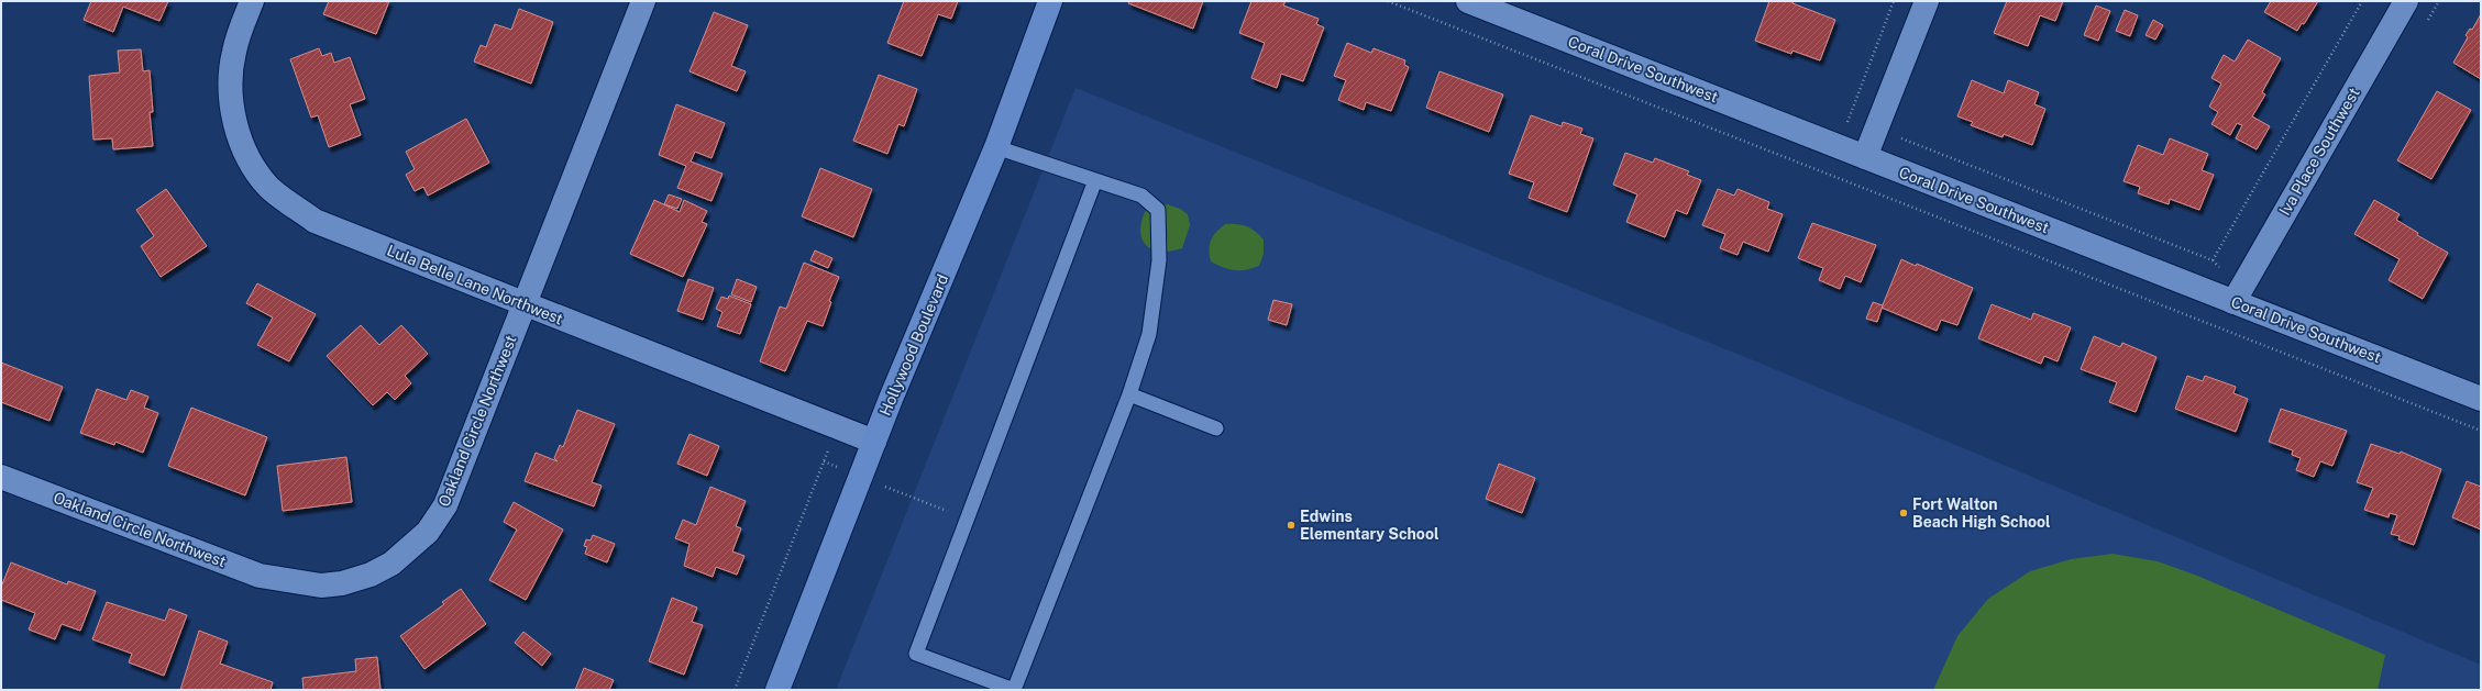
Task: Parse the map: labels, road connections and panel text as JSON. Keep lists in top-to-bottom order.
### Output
{
  "streets": {
    "street": [
      "Coral Drive Southwest",
      "Iva Place Southwest",
      "Lula Belle Lane Northwest",
      "Hollywood Boulevard",
      "Oakland Circle Northwest"
    ]
  },
  "crossings": [
    ["Coral Drive Southwest", "Iva Place Southwest"],
    ["Lula Belle Lane Northwest", "Hollywood Boulevard"],
    ["Lula Belle Lane Northwest", "Oakland Circle Northwest"]
  ],
  "places": ["Fort Walton Beach High School", "Edwins Elementary School"]
}
